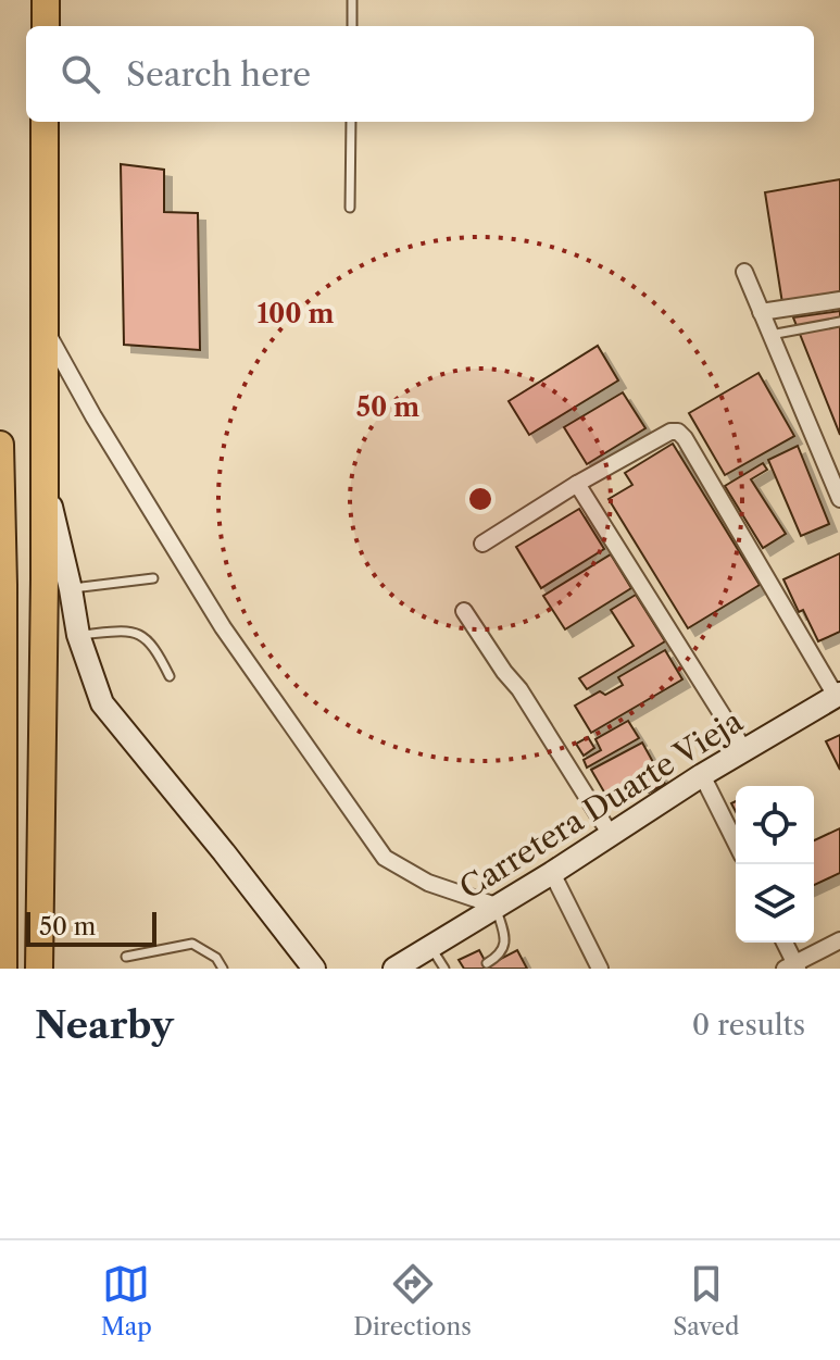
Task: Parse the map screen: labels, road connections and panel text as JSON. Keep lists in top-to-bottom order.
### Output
{
  "streets": {
    "main road": ["Carretera Duarte Vieja"]
  },
  "scale_bar": "50 m",
  "page": {
    "search": "Search here",
    "scale": "50 m",
    "heading": ["Nearby", "0 results"],
    "nav": ["Map", "Directions", "Saved"]
  },
  "rings": ["100 m", "50 m"]
}
